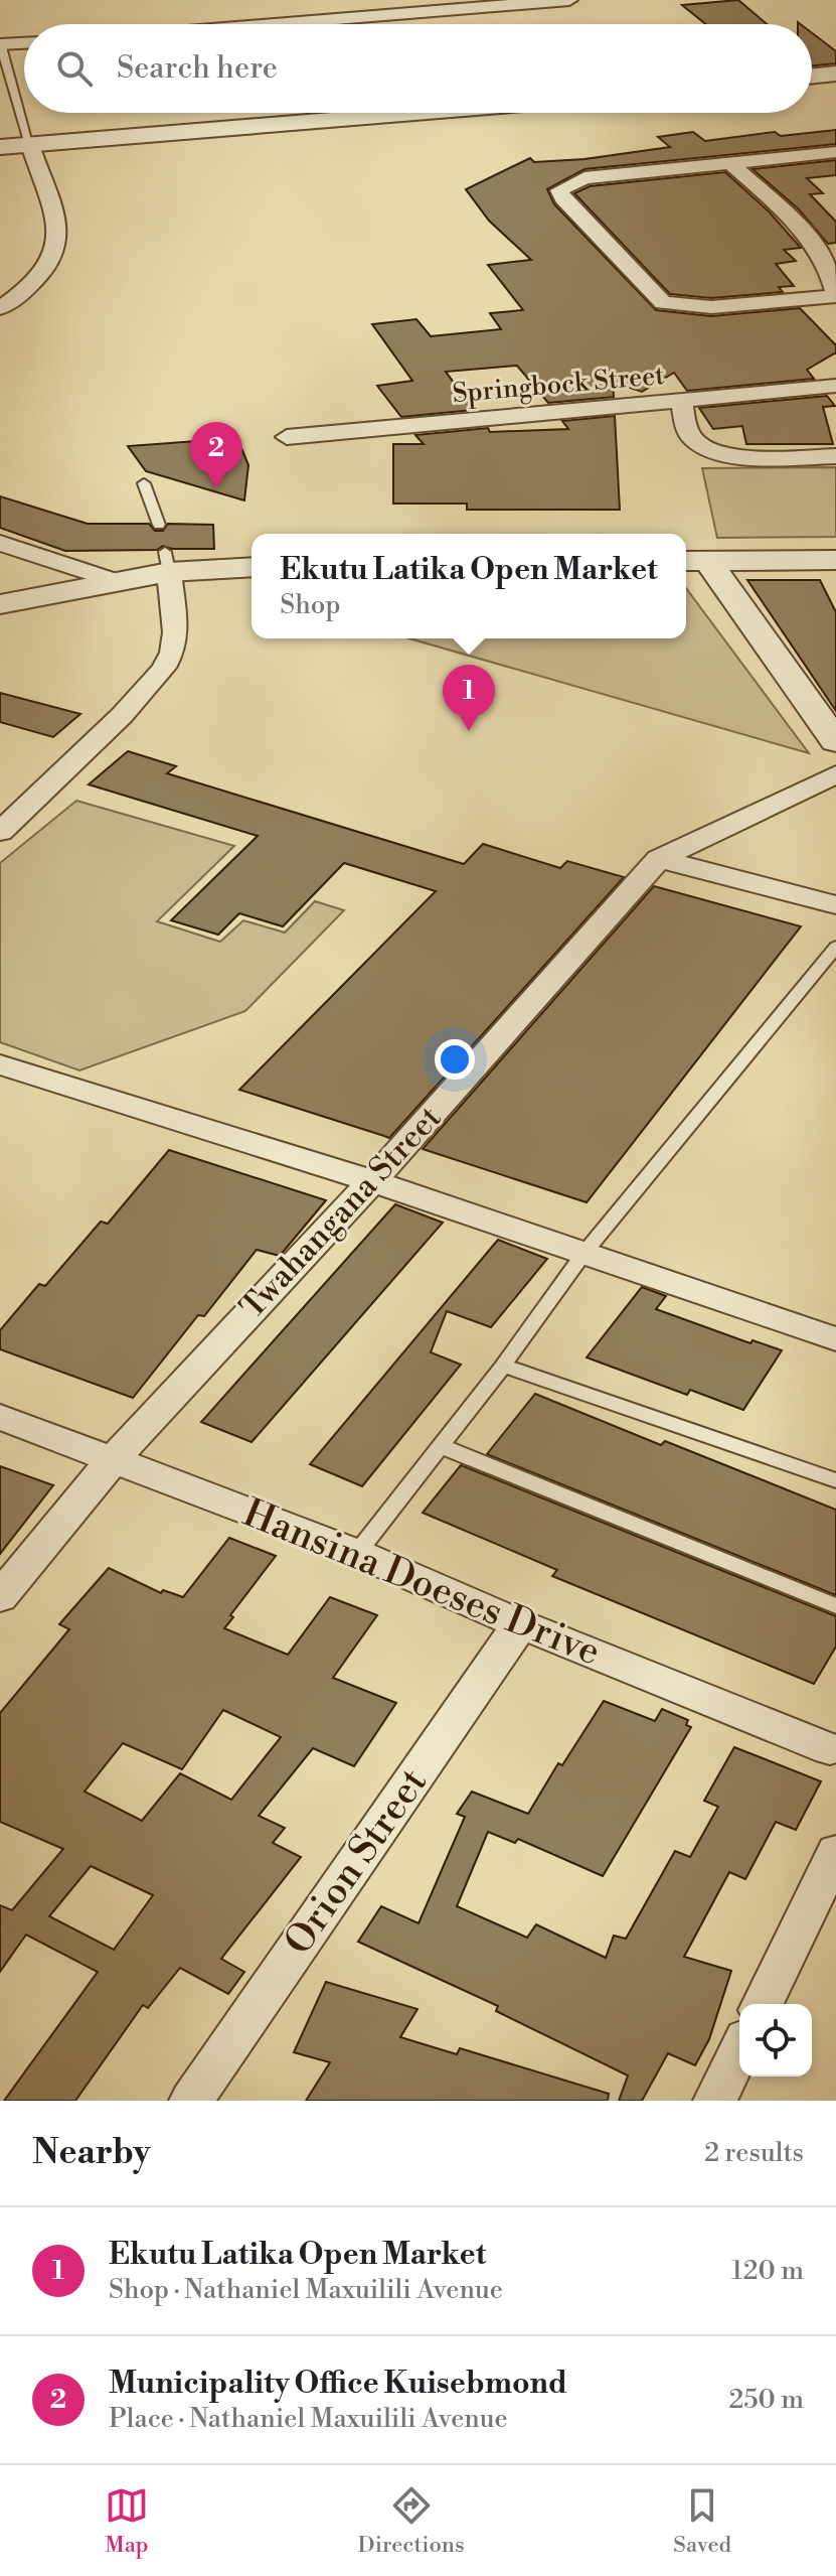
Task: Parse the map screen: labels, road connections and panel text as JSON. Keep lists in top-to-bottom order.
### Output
{
  "streets": {
    "street": [
      "Springbock Street",
      "Twahangana Street",
      "Hansina Doeses Drive",
      "Orion Street"
    ]
  },
  "crossings": [
    ["Twahangana Street", "Hansina Doeses Drive"],
    ["Hansina Doeses Drive", "Orion Street"]
  ],
  "page": {
    "search": "Search here",
    "pins": ["2", "1"],
    "popup": ["Ekutu Latika Open Market", "Shop"],
    "heading": ["Nearby", "2 results"],
    "list": [
      {
        "mark": "1",
        "name": "Ekutu Latika Open Market",
        "note": "Shop · Nathaniel Maxuilili Avenue",
        "value": "120 m"
      },
      {
        "mark": "2",
        "name": "Municipality Office Kuisebmond",
        "note": "Place · Nathaniel Maxuilili Avenue",
        "value": "250 m"
      }
    ],
    "nav": ["Map", "Directions", "Saved"]
  }
}
